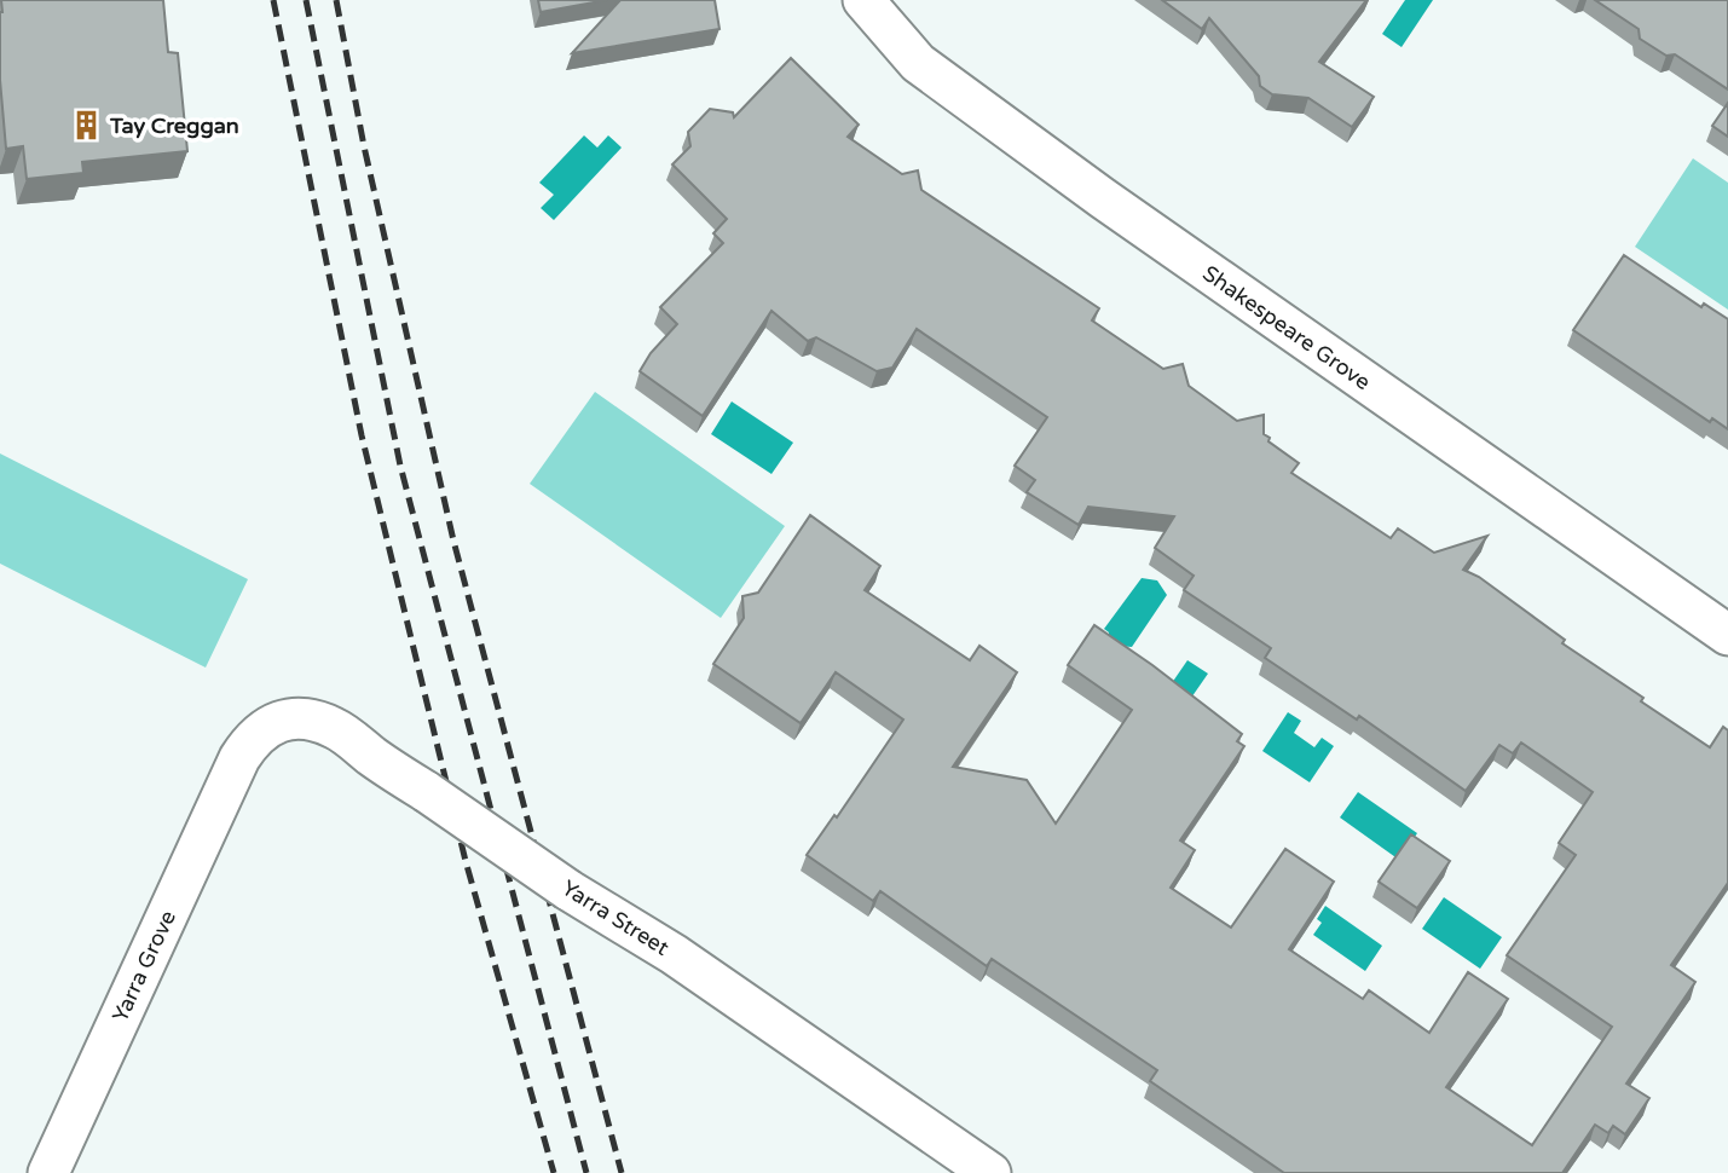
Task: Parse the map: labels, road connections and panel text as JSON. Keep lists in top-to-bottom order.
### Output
{
  "streets": {
    "street": ["Shakespeare Grove", "Yarra Street", "Yarra Grove"]
  },
  "crossings": [
    ["Yarra Street", "Yarra Grove"]
  ],
  "places": {
    "building": ["Tay Creggan"]
  }
}
